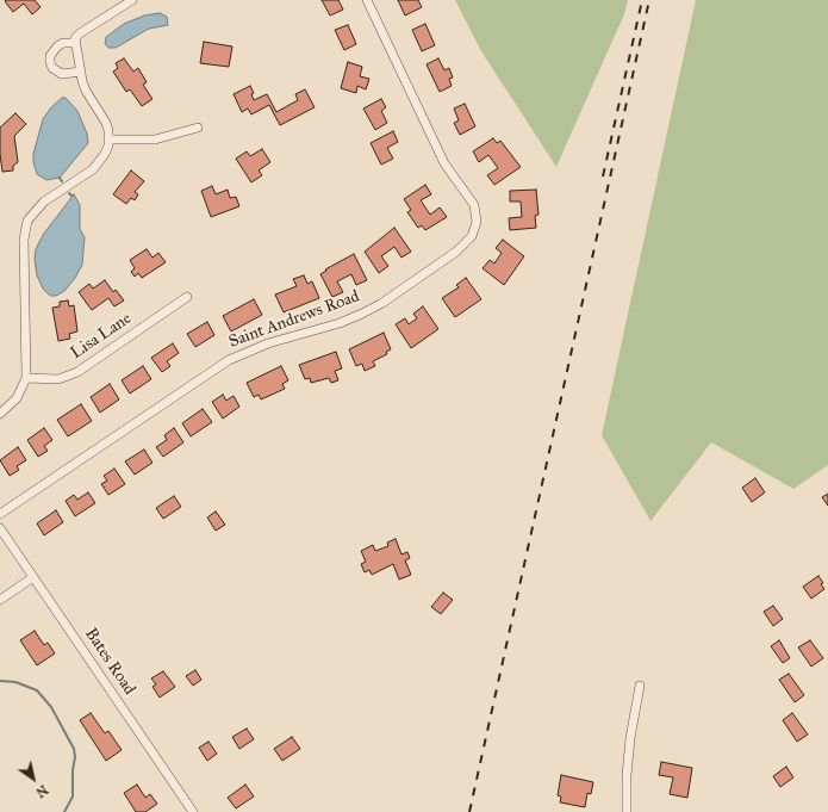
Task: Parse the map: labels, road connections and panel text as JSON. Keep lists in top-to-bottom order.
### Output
{
  "streets": {
    "street": ["Saint Andrews Road", "Lisa Lane", "Bates Road"]
  },
  "north": "bottom right"
}
